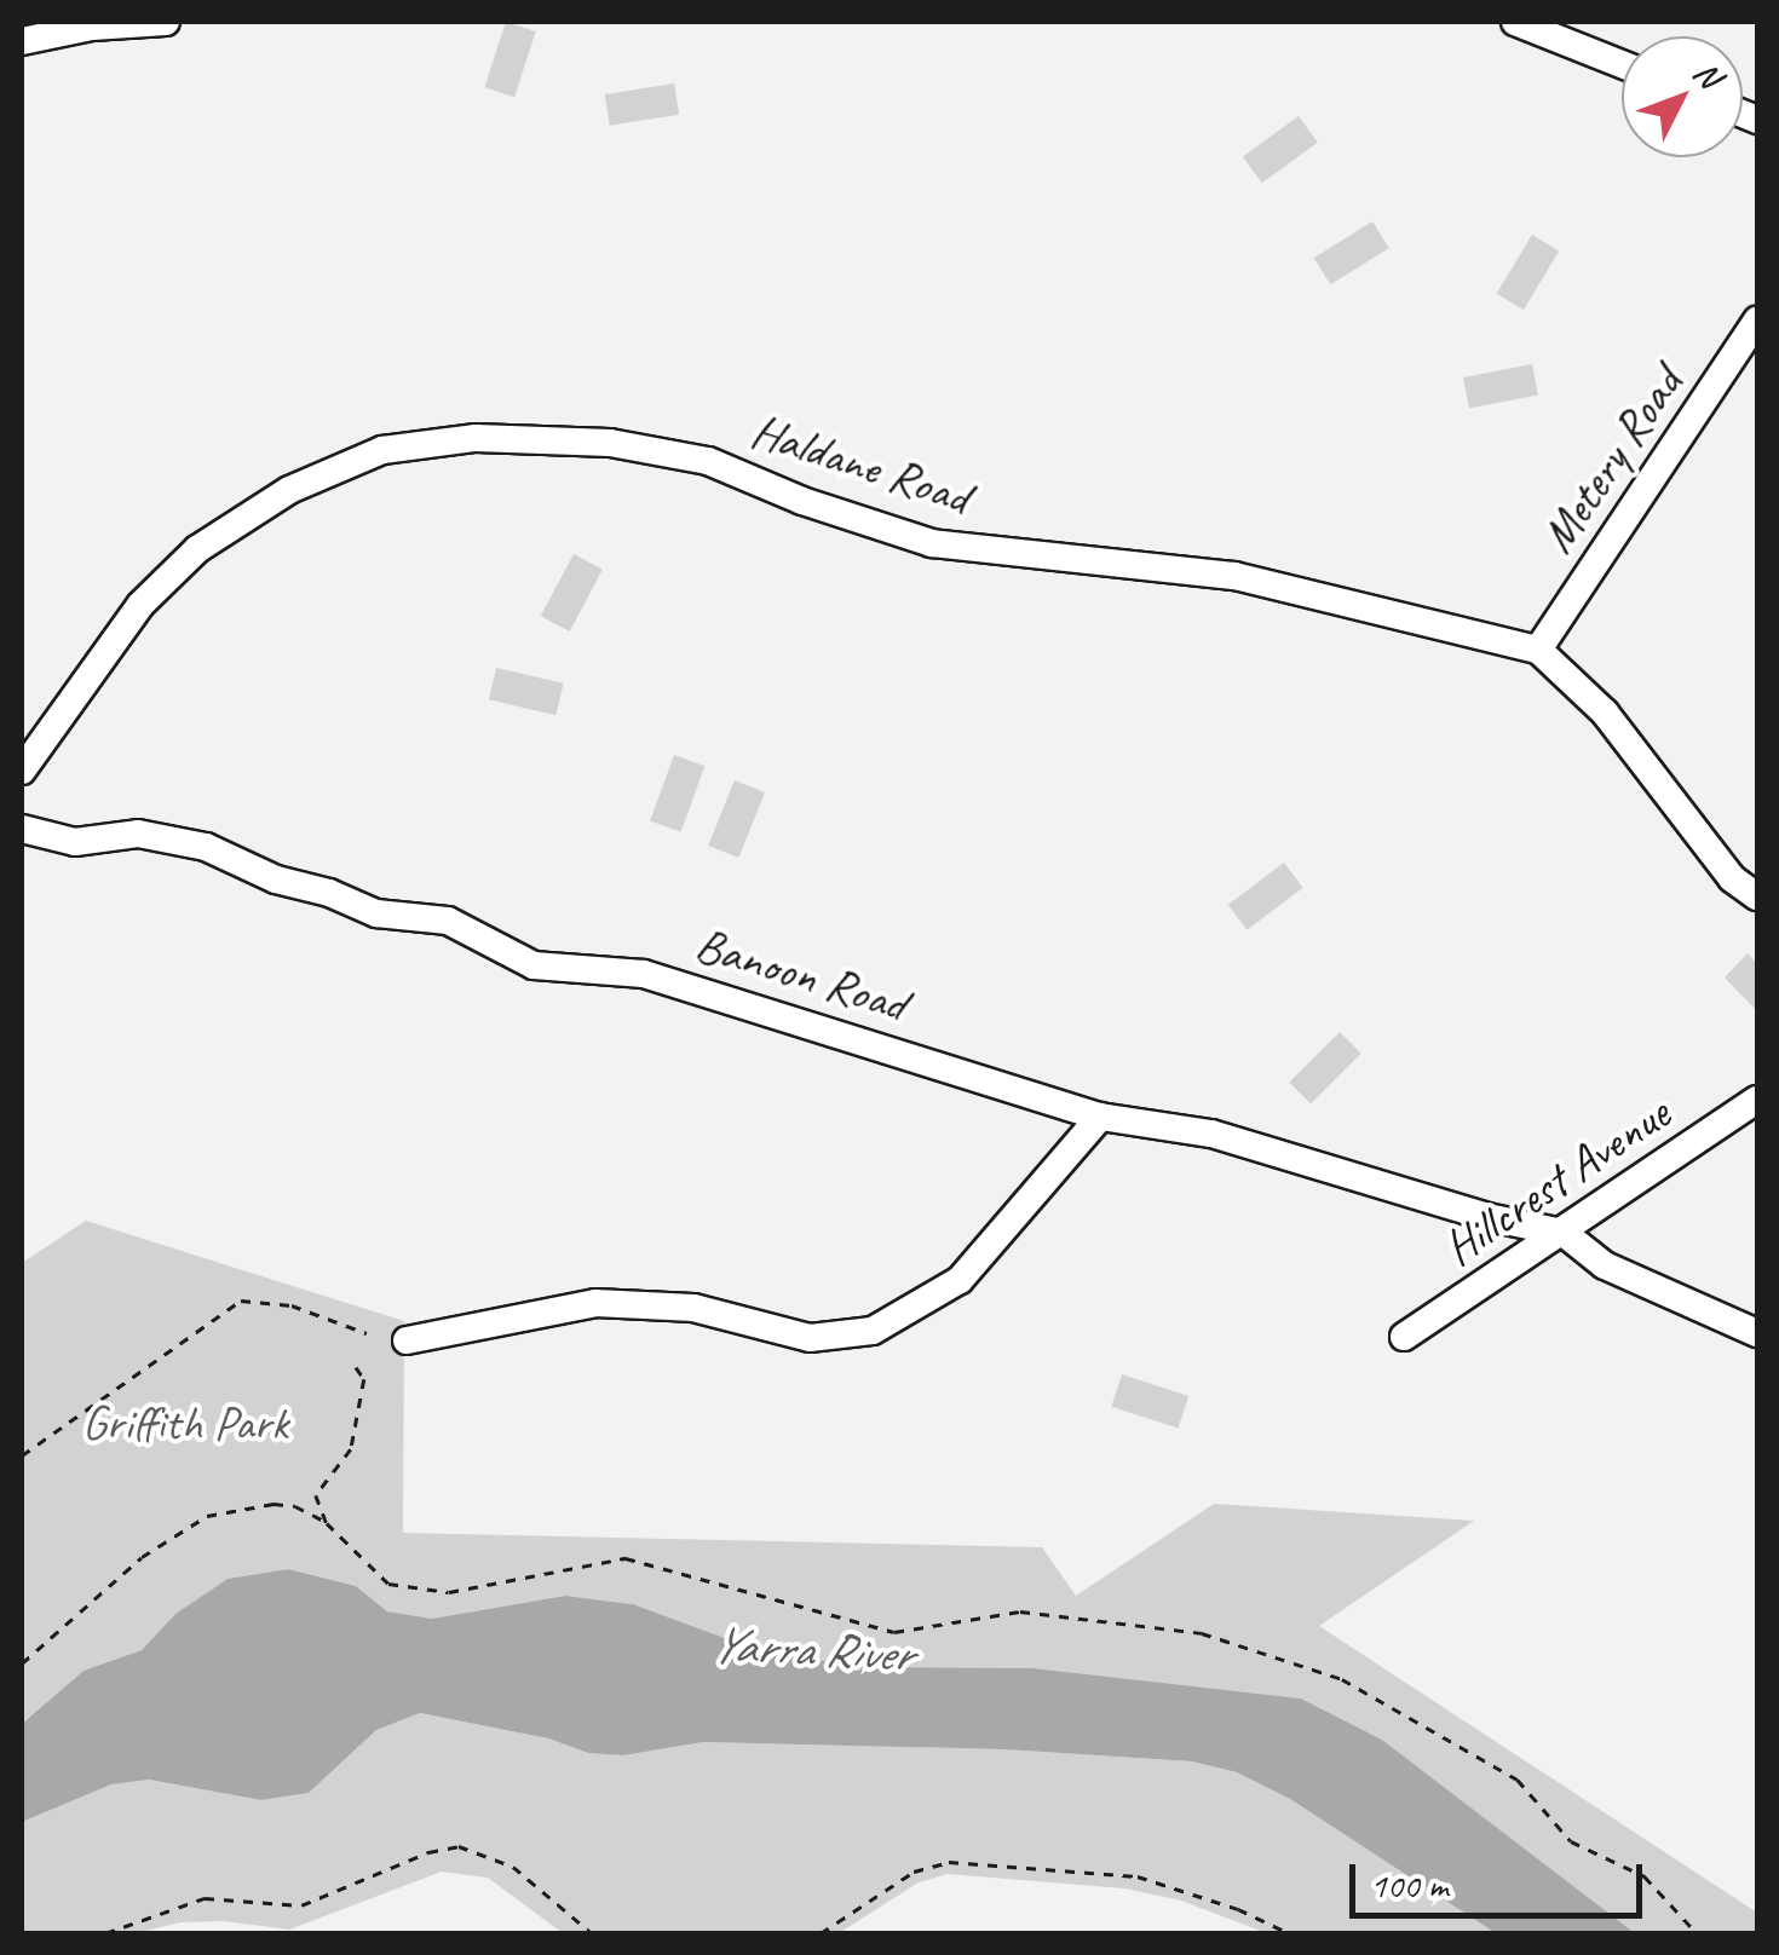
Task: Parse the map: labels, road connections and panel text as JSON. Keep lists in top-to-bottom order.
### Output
{
  "streets": {
    "street": [
      "Metery Road",
      "Haldane Road",
      "Banoon Road",
      "Hillcrest Avenue"
    ]
  },
  "crossings": [
    ["Metery Road", "Haldane Road"],
    ["Banoon Road", "Hillcrest Avenue"]
  ],
  "water": ["Yarra River"],
  "parks": ["Griffith Park"],
  "scale_bar": "100 m",
  "north": "top right"
}
